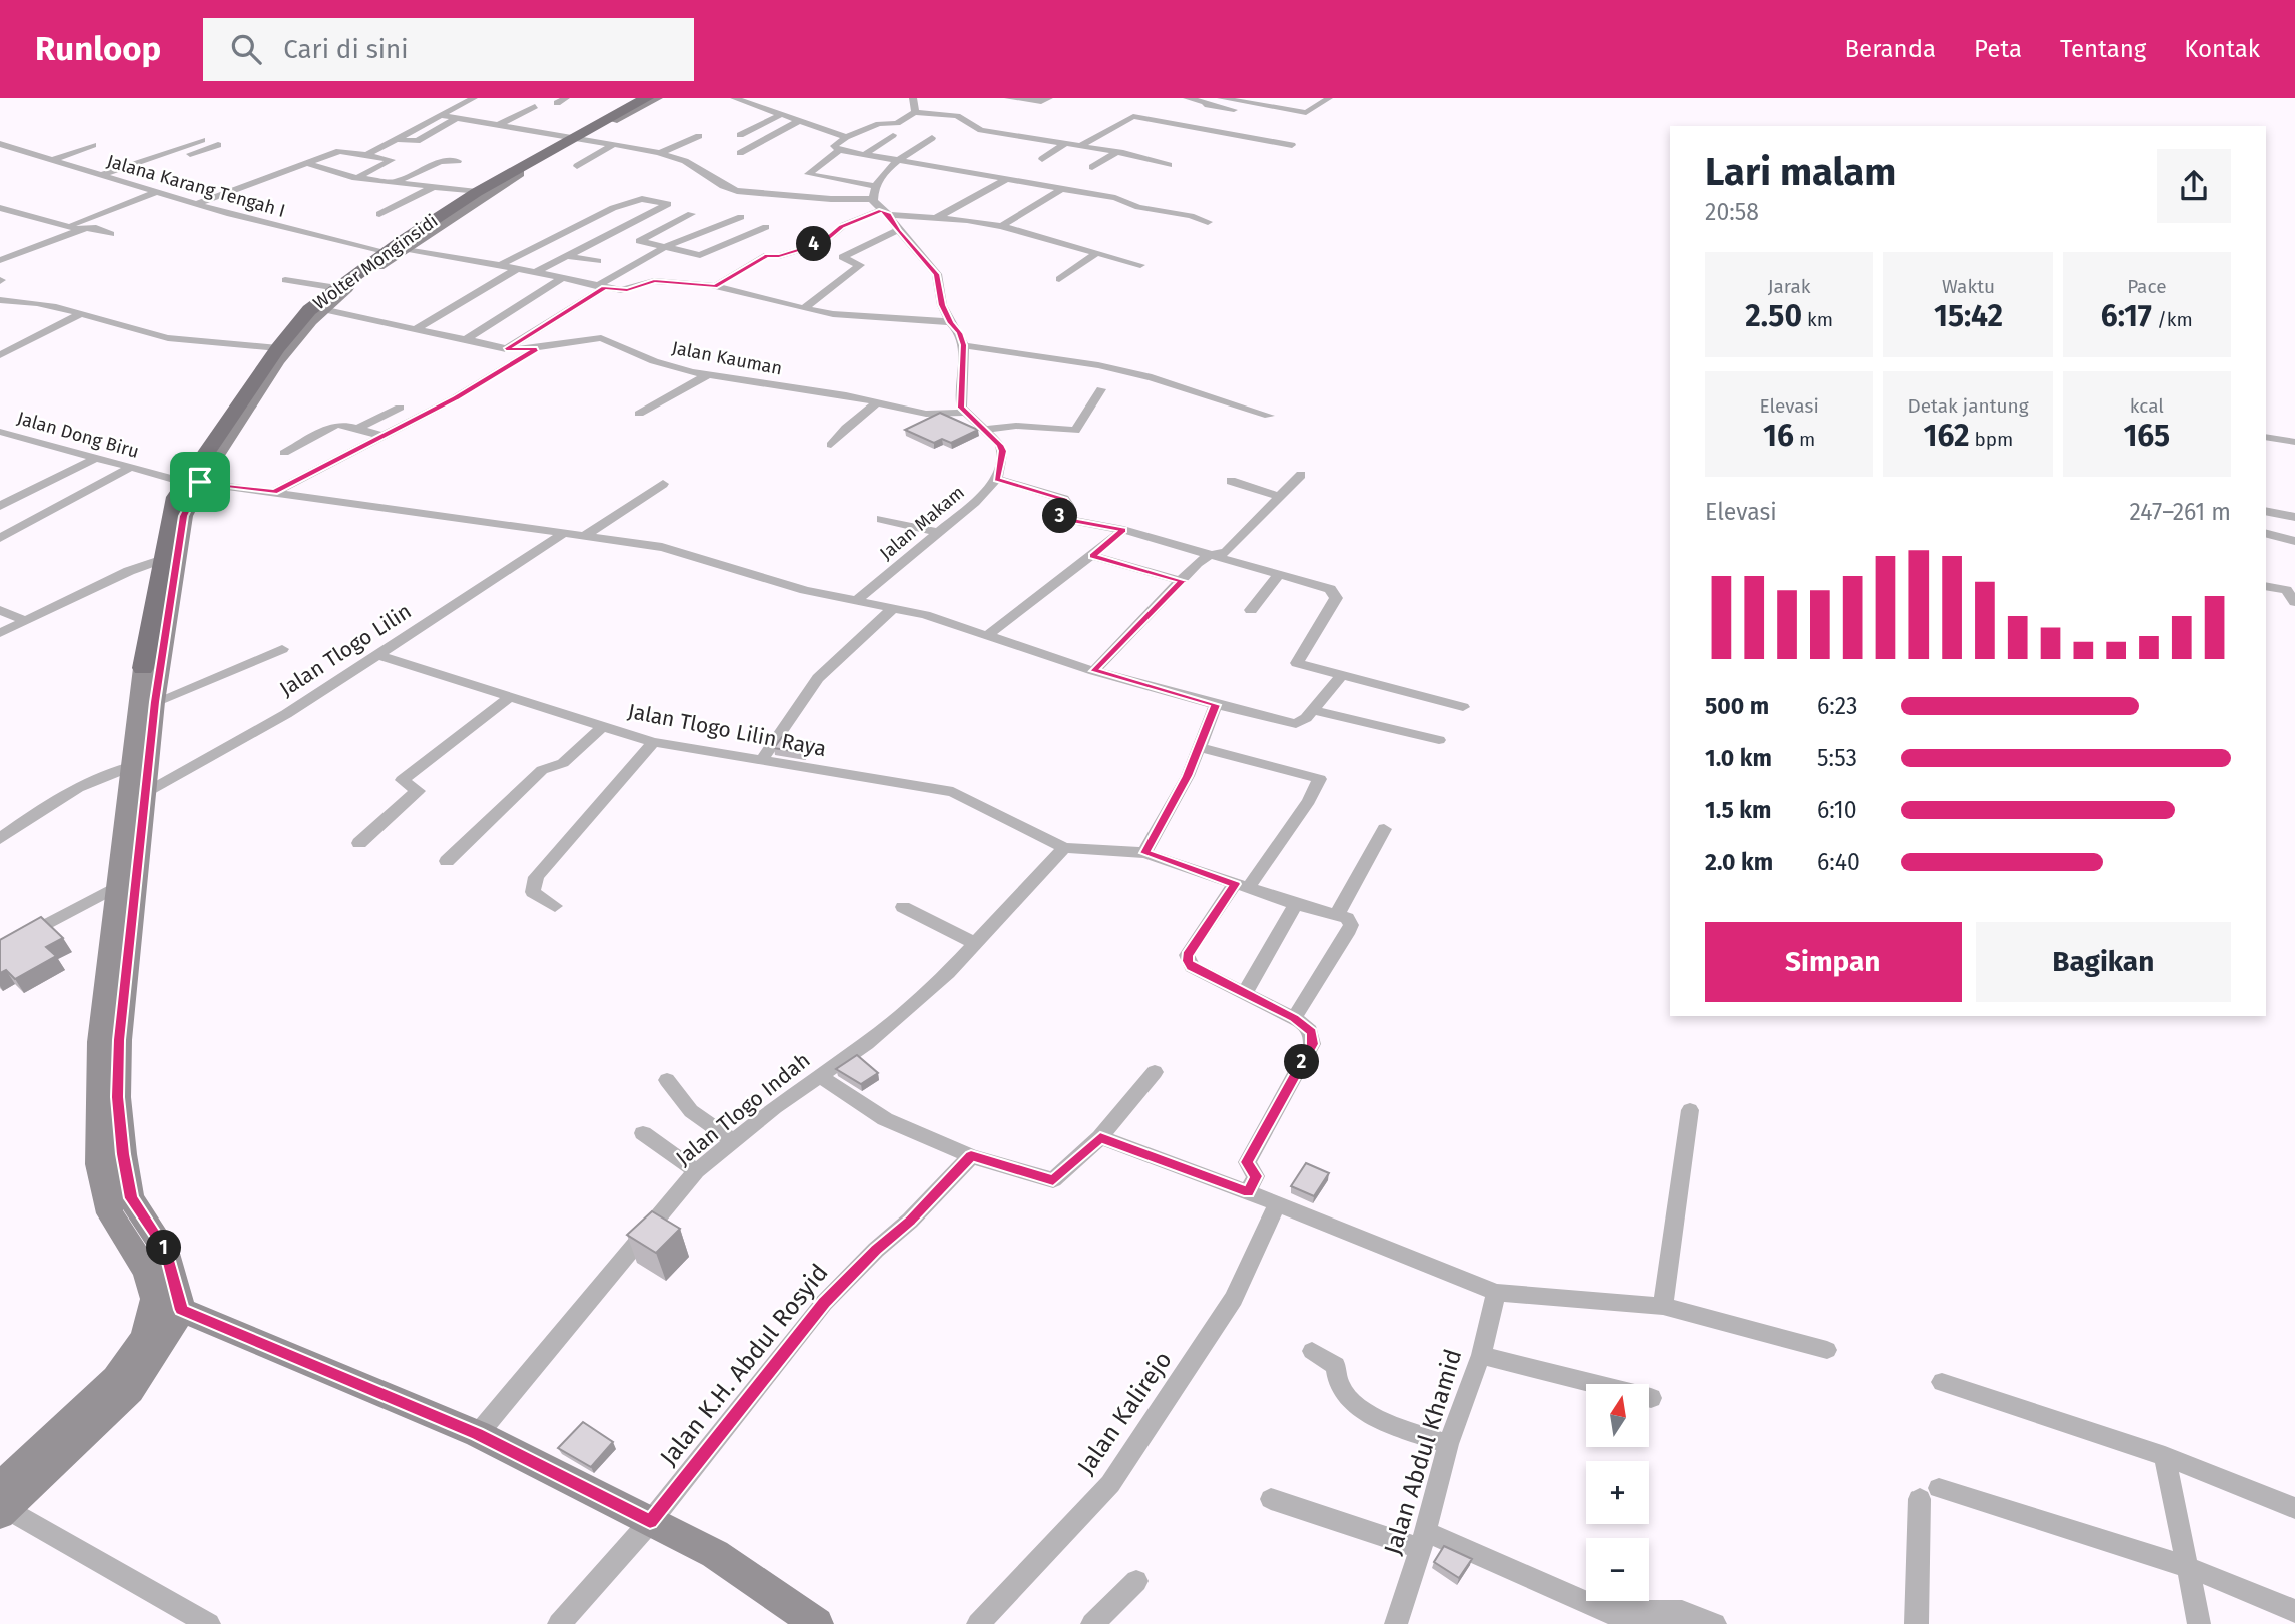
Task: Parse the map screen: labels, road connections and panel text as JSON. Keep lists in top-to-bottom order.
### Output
{
  "streets": {
    "main road": ["Wolter Monginsidi"],
    "street": [
      "Jalana Karang Tengah I",
      "Jalan Kauman",
      "Jalan Dong Biru",
      "Jalan Makam",
      "Jalan Tlogo Lilin",
      "Jalan Tlogo Lilin Raya",
      "Jalan Tlogo Indah",
      "Jalan K.H. Abdul Rosyid",
      "Jalan Kalirejo",
      "Jalan Abdul Khamid"
    ]
  },
  "crossings": [
    ["Jalana Karang Tengah I", "Wolter Monginsidi"],
    ["Wolter Monginsidi", "Jalan Kauman"],
    ["Wolter Monginsidi", "Jalan Dong Biru"],
    ["Jalan Dong Biru", "Jalan Makam"],
    ["Jalan Dong Biru", "Jalan Tlogo Lilin"],
    ["Jalan Tlogo Lilin", "Jalan Tlogo Lilin Raya"],
    ["Jalan Tlogo Lilin Raya", "Jalan Tlogo Indah"]
  ],
  "north": "top",
  "page": {
    "header": "Runloop",
    "search": "Cari di sini",
    "nav": [
      "Beranda",
      "Peta",
      "Tentang",
      "Kontak"
    ],
    "heading": ["Lari malam", "20:58"],
    "pins": [
      "4",
      "3",
      "2",
      "1"
    ],
    "stats": [
      ["Jarak", "2.50 km"],
      ["Waktu", "15:42"],
      ["Pace", "6:17 /km"],
      ["Elevasi", "16 m"],
      ["Detak jantung", "162 bpm"],
      ["kcal", "165"]
    ],
    "chart": ["Elevasi", "247–261 m"],
    "list": [
      {
        "name": "500 m",
        "note": "6:23"
      },
      {
        "name": "1.0 km",
        "note": "5:53"
      },
      {
        "name": "1.5 km",
        "note": "6:10"
      },
      {
        "name": "2.0 km",
        "note": "6:40"
      }
    ],
    "buttons": ["Simpan", "Bagikan"],
    "map_buttons": ["+", "−"]
  }
}
